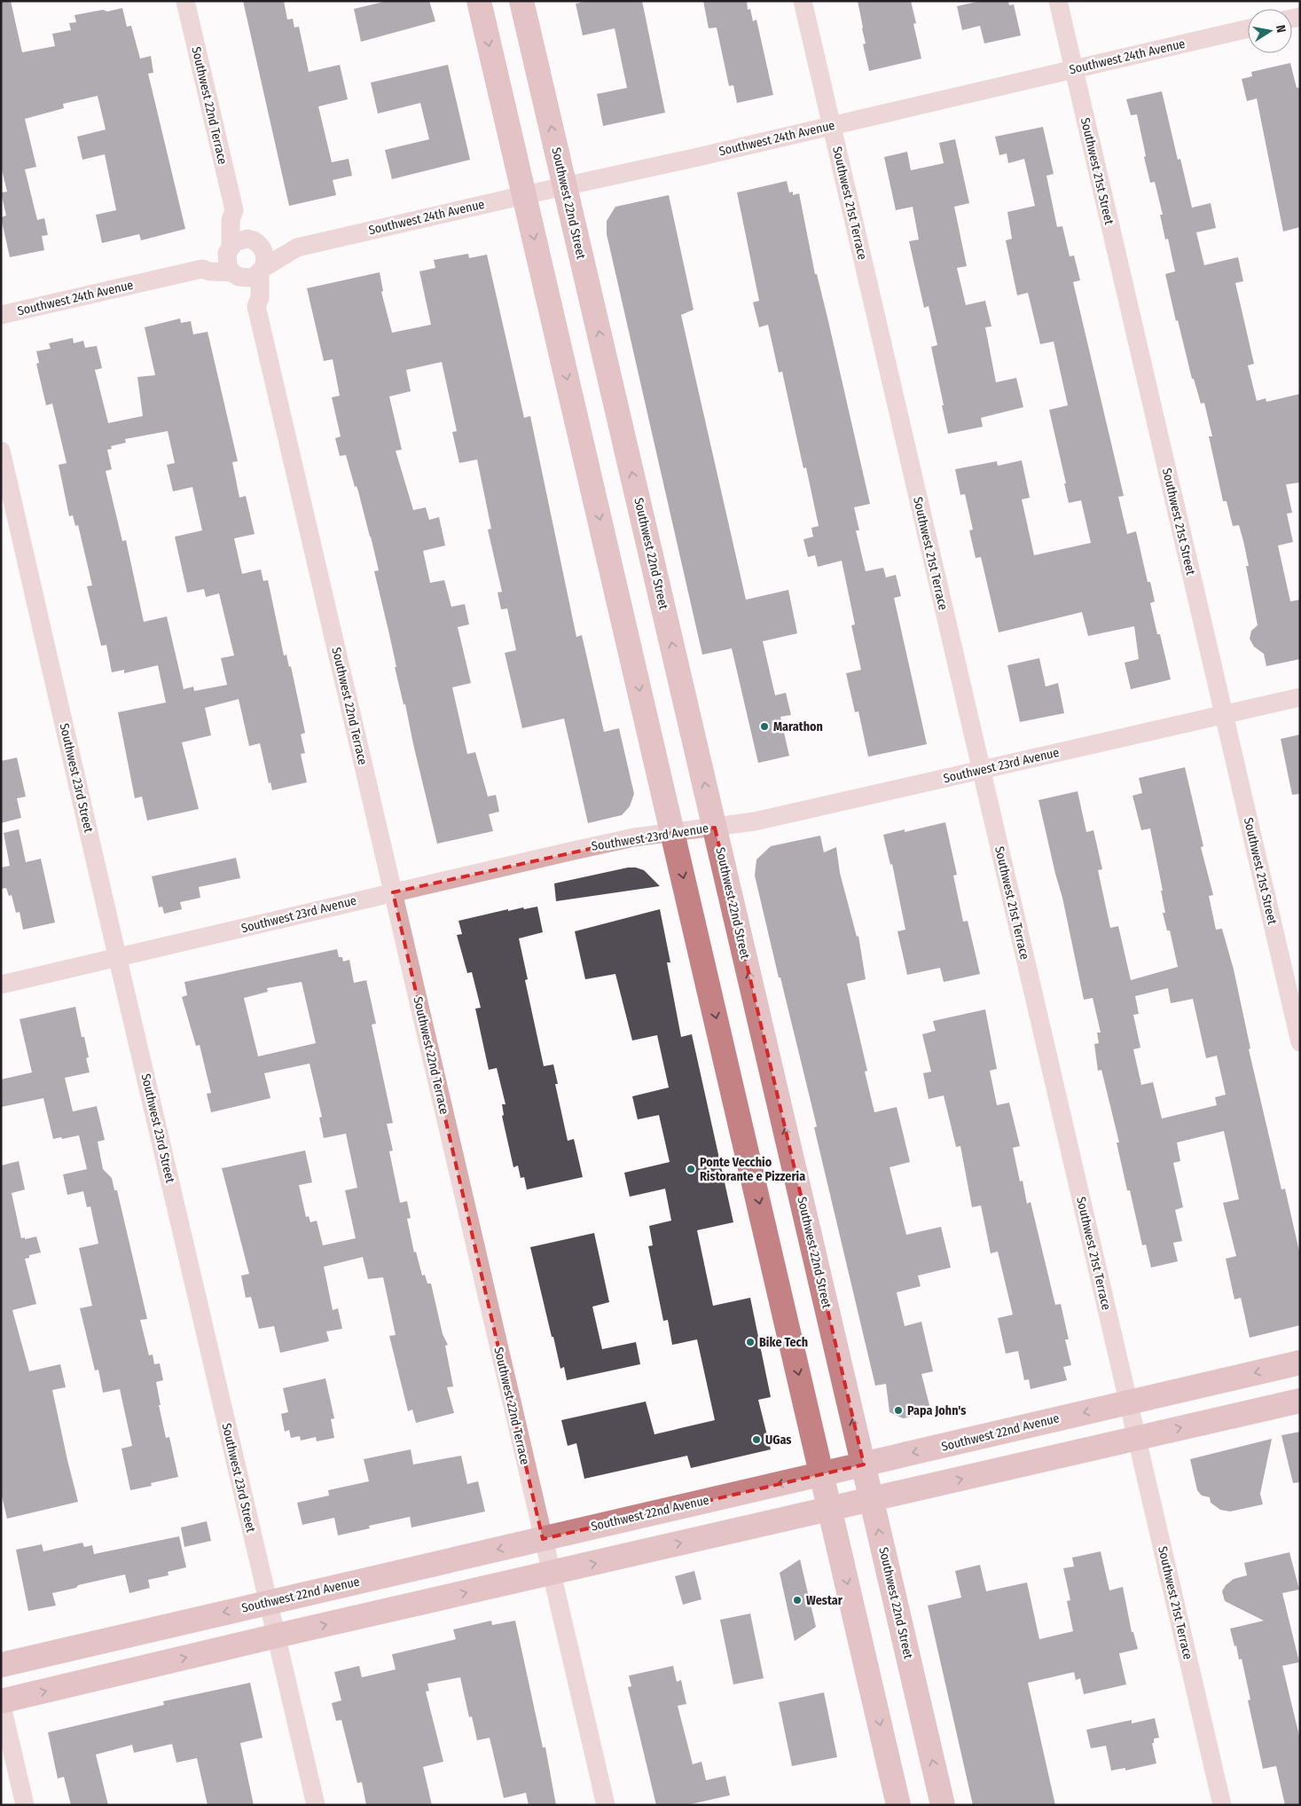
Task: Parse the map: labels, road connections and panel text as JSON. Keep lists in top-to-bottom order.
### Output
{
  "streets": {
    "main road": ["Southwest 22nd Street", "Southwest 22nd Avenue"],
    "street": [
      "Southwest 24th Avenue",
      "Southwest 22nd Terrace",
      "Southwest 21st Street",
      "Southwest 21st Terrace",
      "Southwest 23rd Avenue",
      "Southwest 23rd Street"
    ]
  },
  "crossings": [
    ["Southwest 24th Avenue", "Southwest 22nd Terrace"],
    ["Southwest 24th Avenue", "Southwest 21st Street"],
    ["Southwest 24th Avenue", "Southwest 22nd Street"],
    ["Southwest 24th Avenue", "Southwest 21st Terrace"],
    ["Southwest 22nd Terrace", "Southwest 23rd Avenue"],
    ["Southwest 22nd Terrace", "Southwest 22nd Avenue"],
    ["Southwest 21st Street", "Southwest 23rd Avenue"],
    ["Southwest 22nd Street", "Southwest 23rd Avenue"],
    ["Southwest 22nd Street", "Southwest 22nd Avenue"],
    ["Southwest 21st Terrace", "Southwest 23rd Avenue"],
    ["Southwest 21st Terrace", "Southwest 22nd Avenue"],
    ["Southwest 23rd Avenue", "Southwest 23rd Street"],
    ["Southwest 23rd Street", "Southwest 22nd Avenue"]
  ],
  "places": [
    "Marathon",
    "Ponte Vecchio Ristorante e Pizzeria",
    "Bike Tech",
    "Papa John's",
    "UGas",
    "Westar"
  ],
  "north": "right"
}
